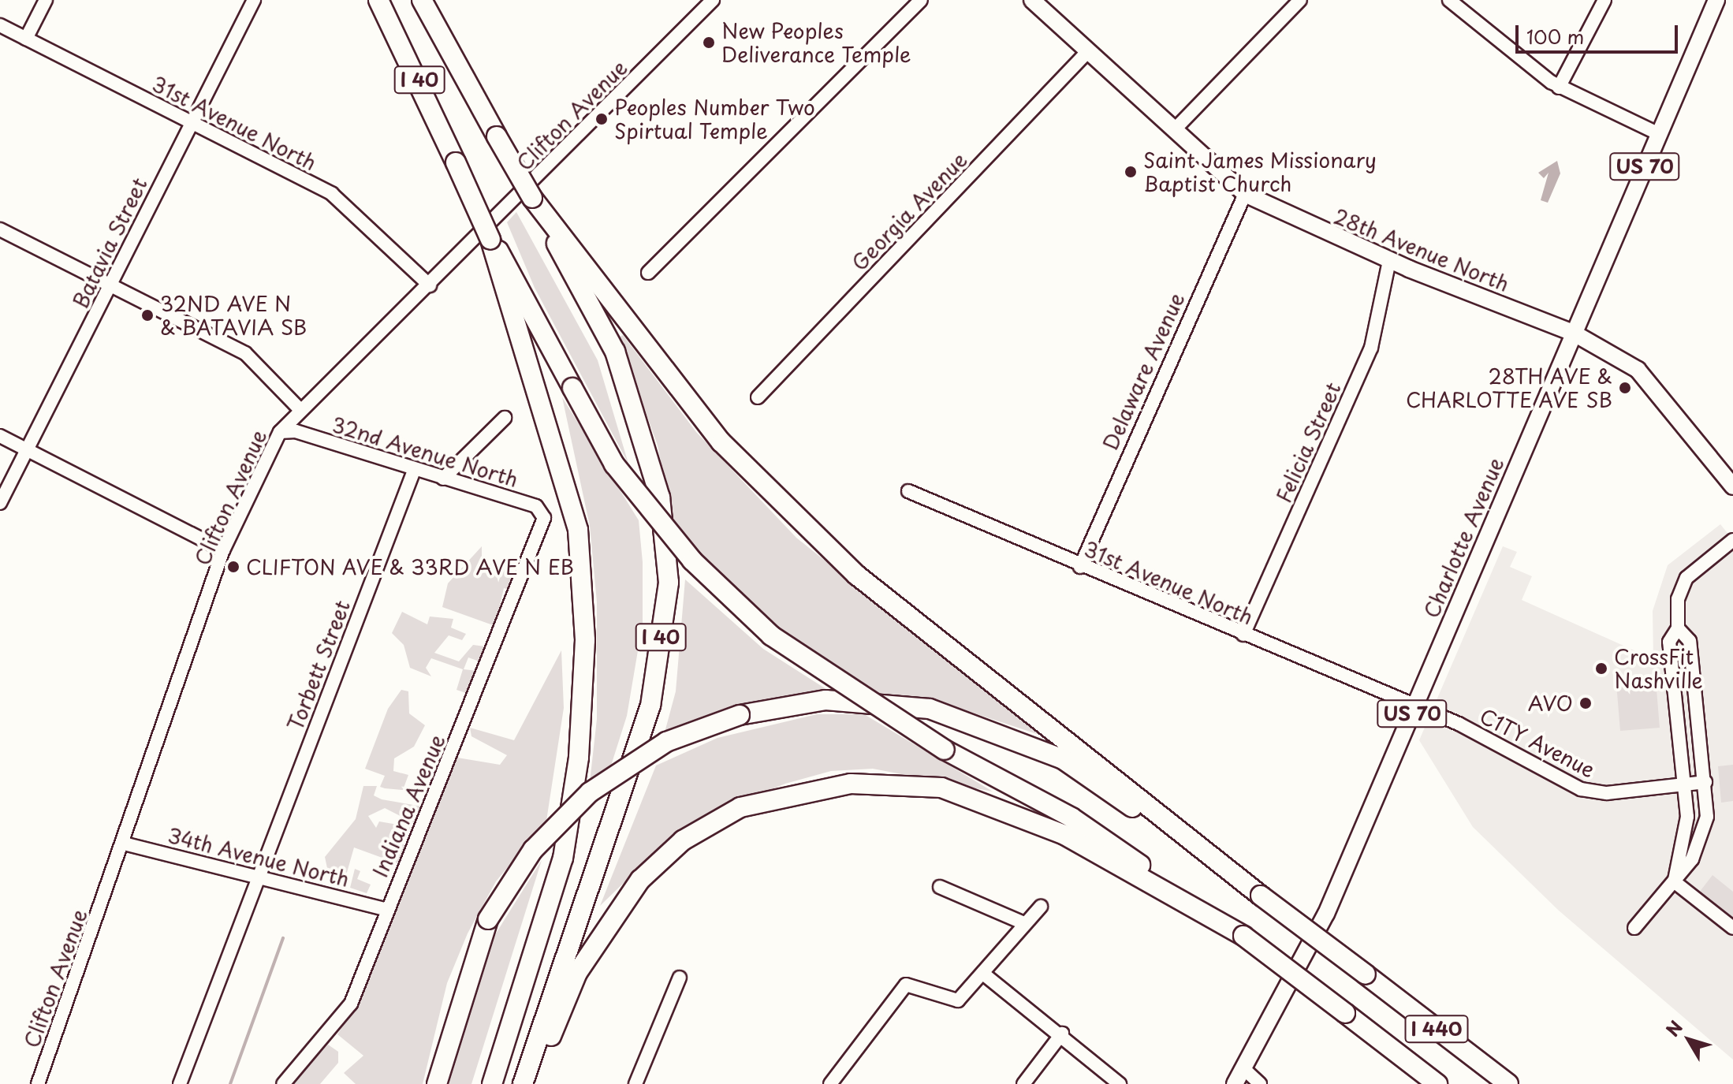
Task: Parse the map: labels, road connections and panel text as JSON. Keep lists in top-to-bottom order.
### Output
{
  "streets": {
    "highway": ["I 40", "I 440"],
    "main road": ["US 70", "28th Avenue North", "Charlotte Avenue"],
    "street": [
      "Clifton Avenue",
      "31st Avenue North",
      "Georgia Avenue",
      "Batavia Street",
      "Delaware Avenue",
      "Felicia Street",
      "32nd Avenue North",
      "Torbett Street",
      "C1TY Avenue",
      "Indiana Avenue",
      "34th Avenue North"
    ]
  },
  "crossings": [
    ["Clifton Avenue", "31st Avenue North"],
    ["Clifton Avenue", "32nd Avenue North"],
    ["Clifton Avenue", "34th Avenue North"],
    ["31st Avenue North", "Batavia Street"],
    ["31st Avenue North", "Delaware Avenue"],
    ["31st Avenue North", "Felicia Street"],
    ["31st Avenue North", "Charlotte Avenue"],
    ["31st Avenue North", "C1TY Avenue"],
    ["Georgia Avenue", "28th Avenue North"],
    ["28th Avenue North", "Delaware Avenue"],
    ["28th Avenue North", "Felicia Street"],
    ["28th Avenue North", "Charlotte Avenue"],
    ["32nd Avenue North", "Torbett Street"],
    ["32nd Avenue North", "Indiana Avenue"],
    ["Charlotte Avenue", "C1TY Avenue"],
    ["Torbett Street", "34th Avenue North"],
    ["Indiana Avenue", "34th Avenue North"]
  ],
  "places": [
    "New Peoples Deliverance Temple",
    "Peoples Number Two Spirtual Temple",
    "Saint James Missionary Baptist Church",
    "32ND AVE N & BATAVIA SB",
    "28TH AVE & CHARLOTTE AVE SB",
    "CLIFTON AVE & 33RD AVE N EB",
    "CrossFit Nashville",
    "AVO"
  ],
  "scale_bar": "100 m",
  "north": "top left"
}
